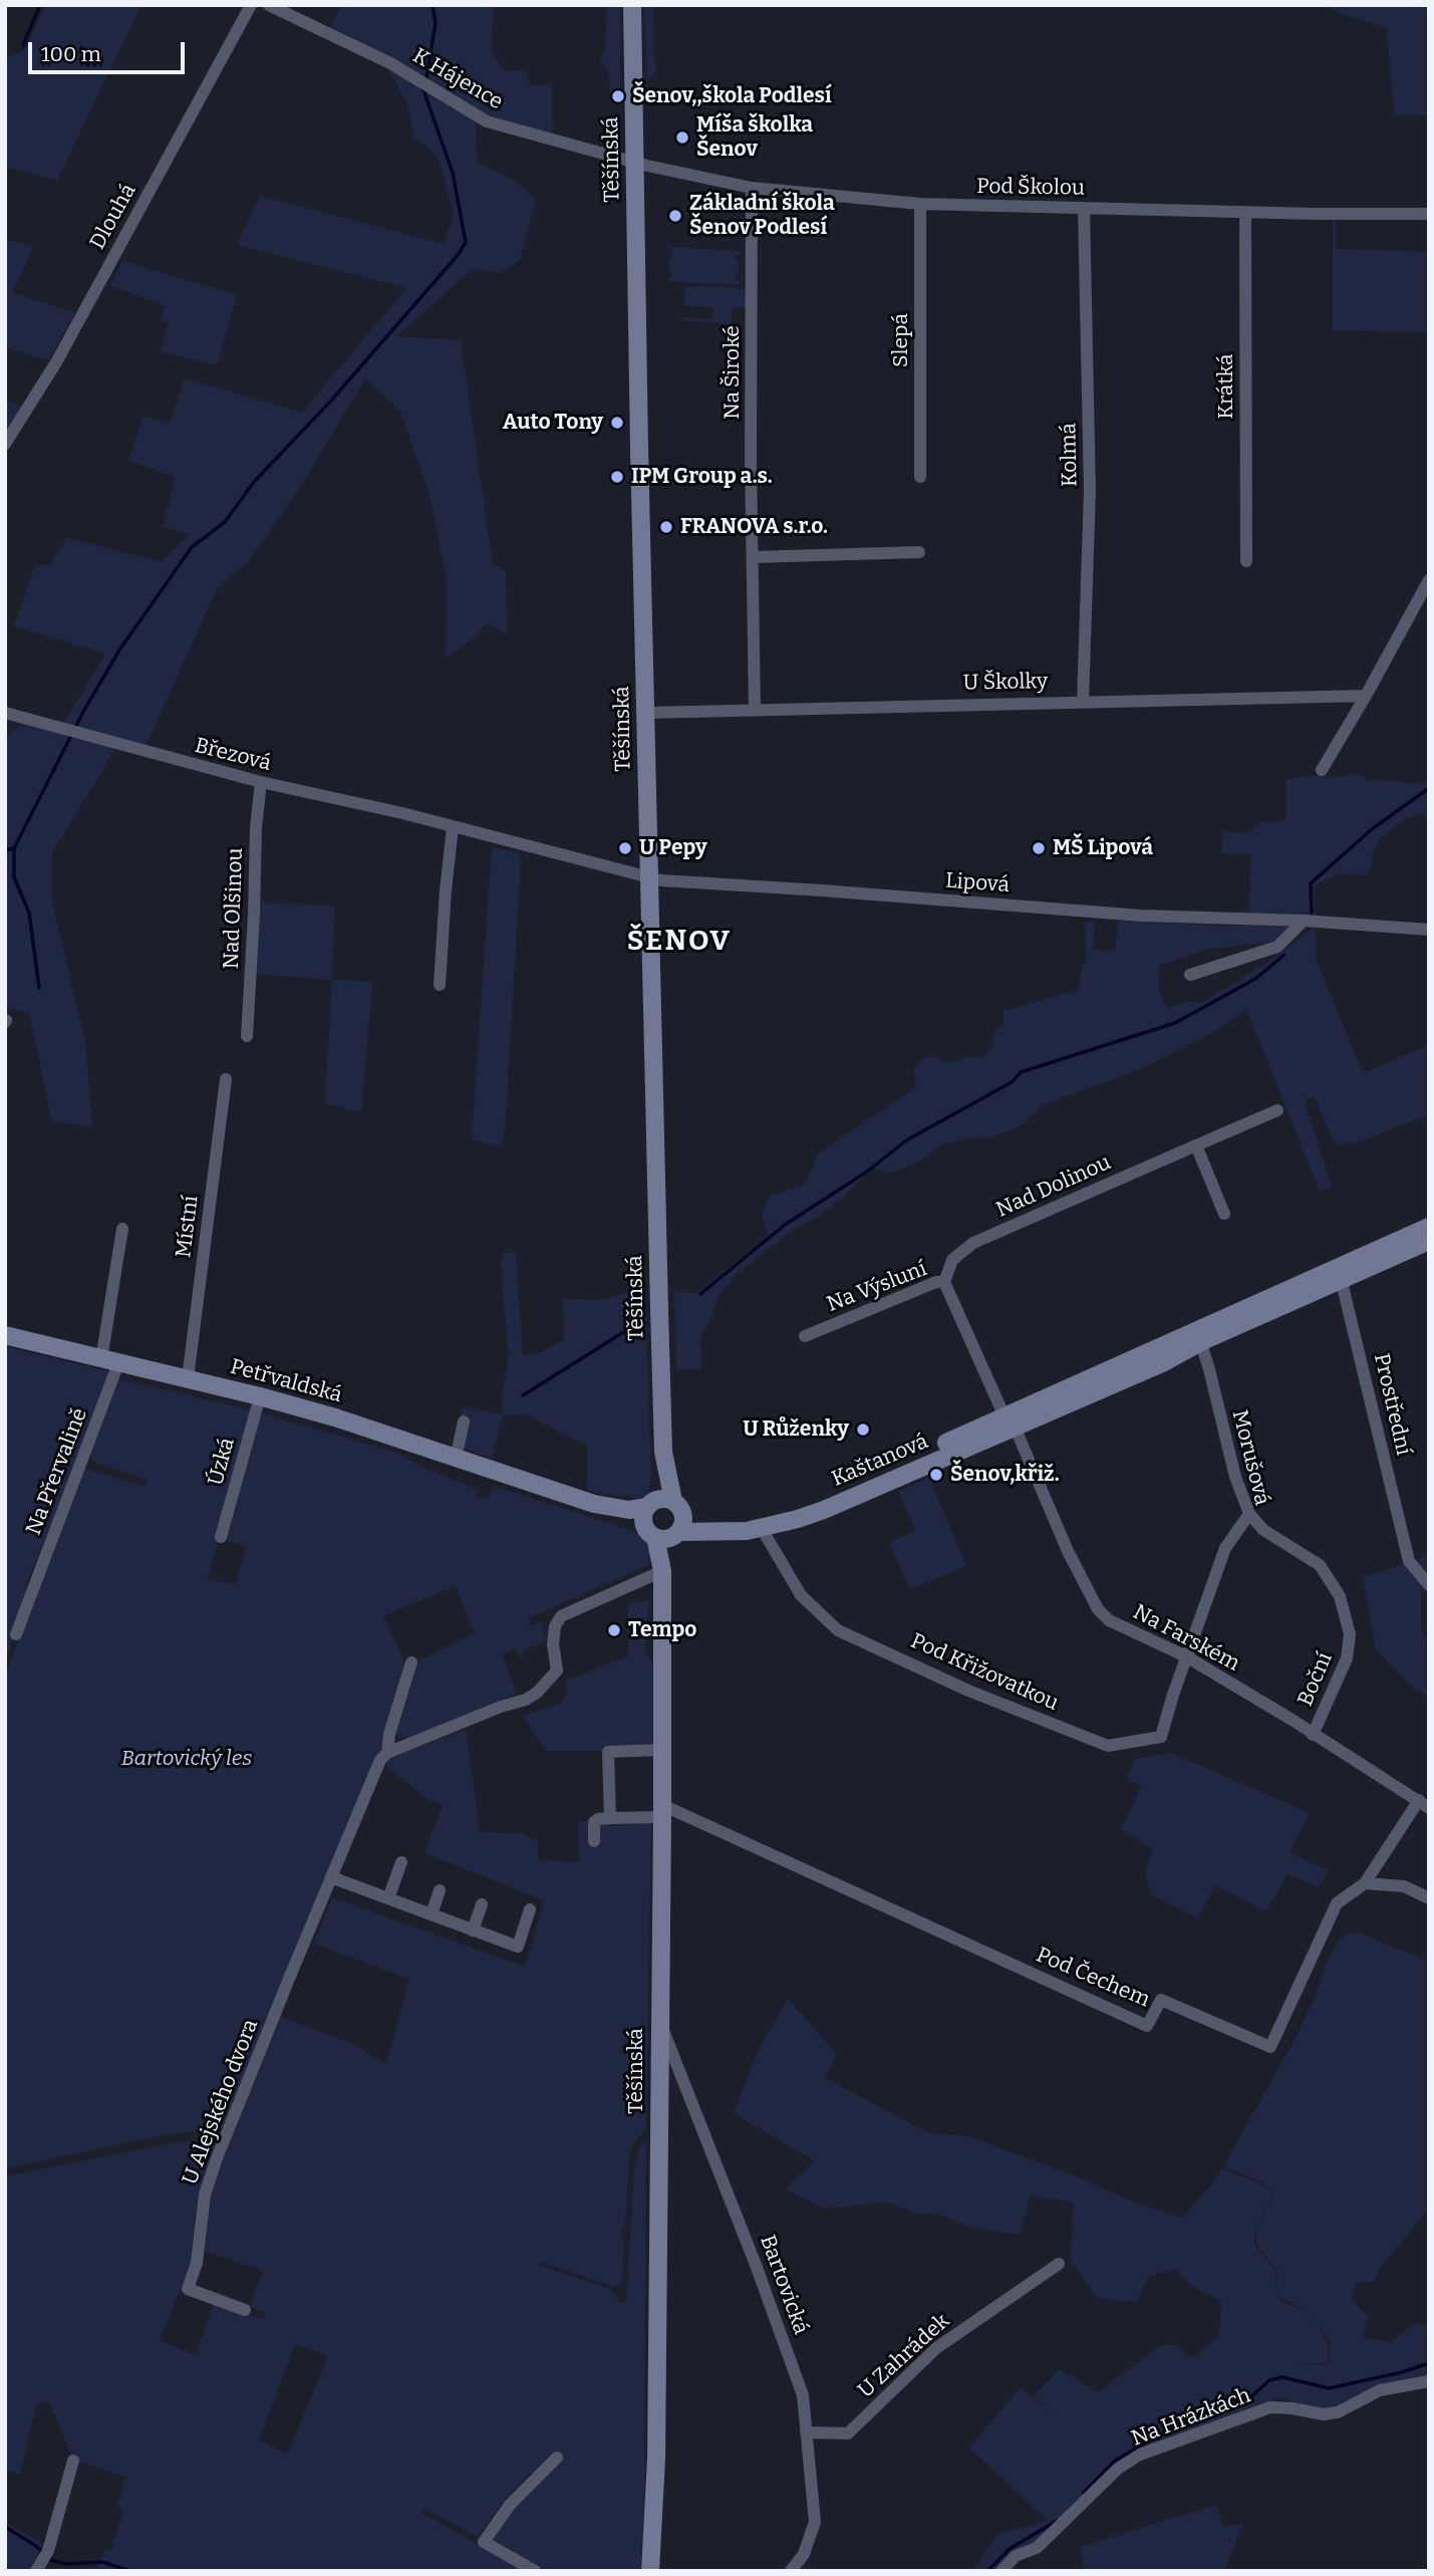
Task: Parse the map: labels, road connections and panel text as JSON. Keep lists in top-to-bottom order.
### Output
{
  "streets": {
    "main road": ["Těšínská", "Petřvaldská", "Kaštanová"],
    "street": [
      "K Hájence",
      "Pod Školou",
      "Dlouhá",
      "Slepá",
      "Na Široké",
      "Krátká",
      "Kolmá",
      "U Školky",
      "Březová",
      "Lipová",
      "Nad Olšinou",
      "Nad Dolinou",
      "Místní",
      "Na Výsluní",
      "Prostřední",
      "Morušová",
      "Úzká",
      "Na Přervalině",
      "Na Farském",
      "Pod Křižovatkou",
      "Boční",
      "Pod Čechem",
      "U Alejského dvora",
      "Bartovická",
      "U Zahrádek",
      "Na Hrázkách"
    ]
  },
  "crossings": [
    ["K Hájence", "Těšínská"],
    ["K Hájence", "Pod Školou"],
    ["Těšínská", "Pod Školou"],
    ["Těšínská", "U Školky"],
    ["Těšínská", "Březová"],
    ["Těšínská", "Lipová"],
    ["Těšínská", "Petřvaldská"],
    ["Těšínská", "Kaštanová"],
    ["Těšínská", "Pod Čechem"],
    ["Těšínská", "Bartovická"],
    ["Pod Školou", "Slepá"],
    ["Pod Školou", "Na Široké"],
    ["Pod Školou", "Krátká"],
    ["Pod Školou", "Kolmá"],
    ["Na Široké", "U Školky"],
    ["Kolmá", "U Školky"],
    ["Březová", "Lipová"],
    ["Březová", "Nad Olšinou"],
    ["Nad Dolinou", "Na Výsluní"],
    ["Místní", "Petřvaldská"],
    ["Na Výsluní", "Kaštanová"],
    ["Na Výsluní", "Na Farském"],
    ["Petřvaldská", "Kaštanová"],
    ["Petřvaldská", "Úzká"],
    ["Petřvaldská", "Na Přervalině"],
    ["Prostřední", "Kaštanová"],
    ["Morušová", "Kaštanová"],
    ["Morušová", "Na Farském"],
    ["Morušová", "Pod Křižovatkou"],
    ["Morušová", "Boční"],
    ["Kaštanová", "Na Farském"],
    ["Kaštanová", "Pod Křižovatkou"],
    ["Na Farském", "Pod Křižovatkou"],
    ["Na Farském", "Boční"],
    ["Na Farském", "Pod Čechem"],
    ["Bartovická", "U Zahrádek"]
  ],
  "districts": ["ŠENOV"],
  "parks": ["Bartovický les"],
  "places": [
    "Šenov,,škola Podlesí",
    "Míša školka Šenov",
    "Základní škola Šenov Podlesí",
    "Auto Tony",
    "IPM Group a.s.",
    "FRANOVA s.r.o.",
    "U Pepy",
    "MŠ Lipová",
    "U Růženky",
    "Šenov,křiž.",
    "Tempo"
  ],
  "scale_bar": "100 m"
}
